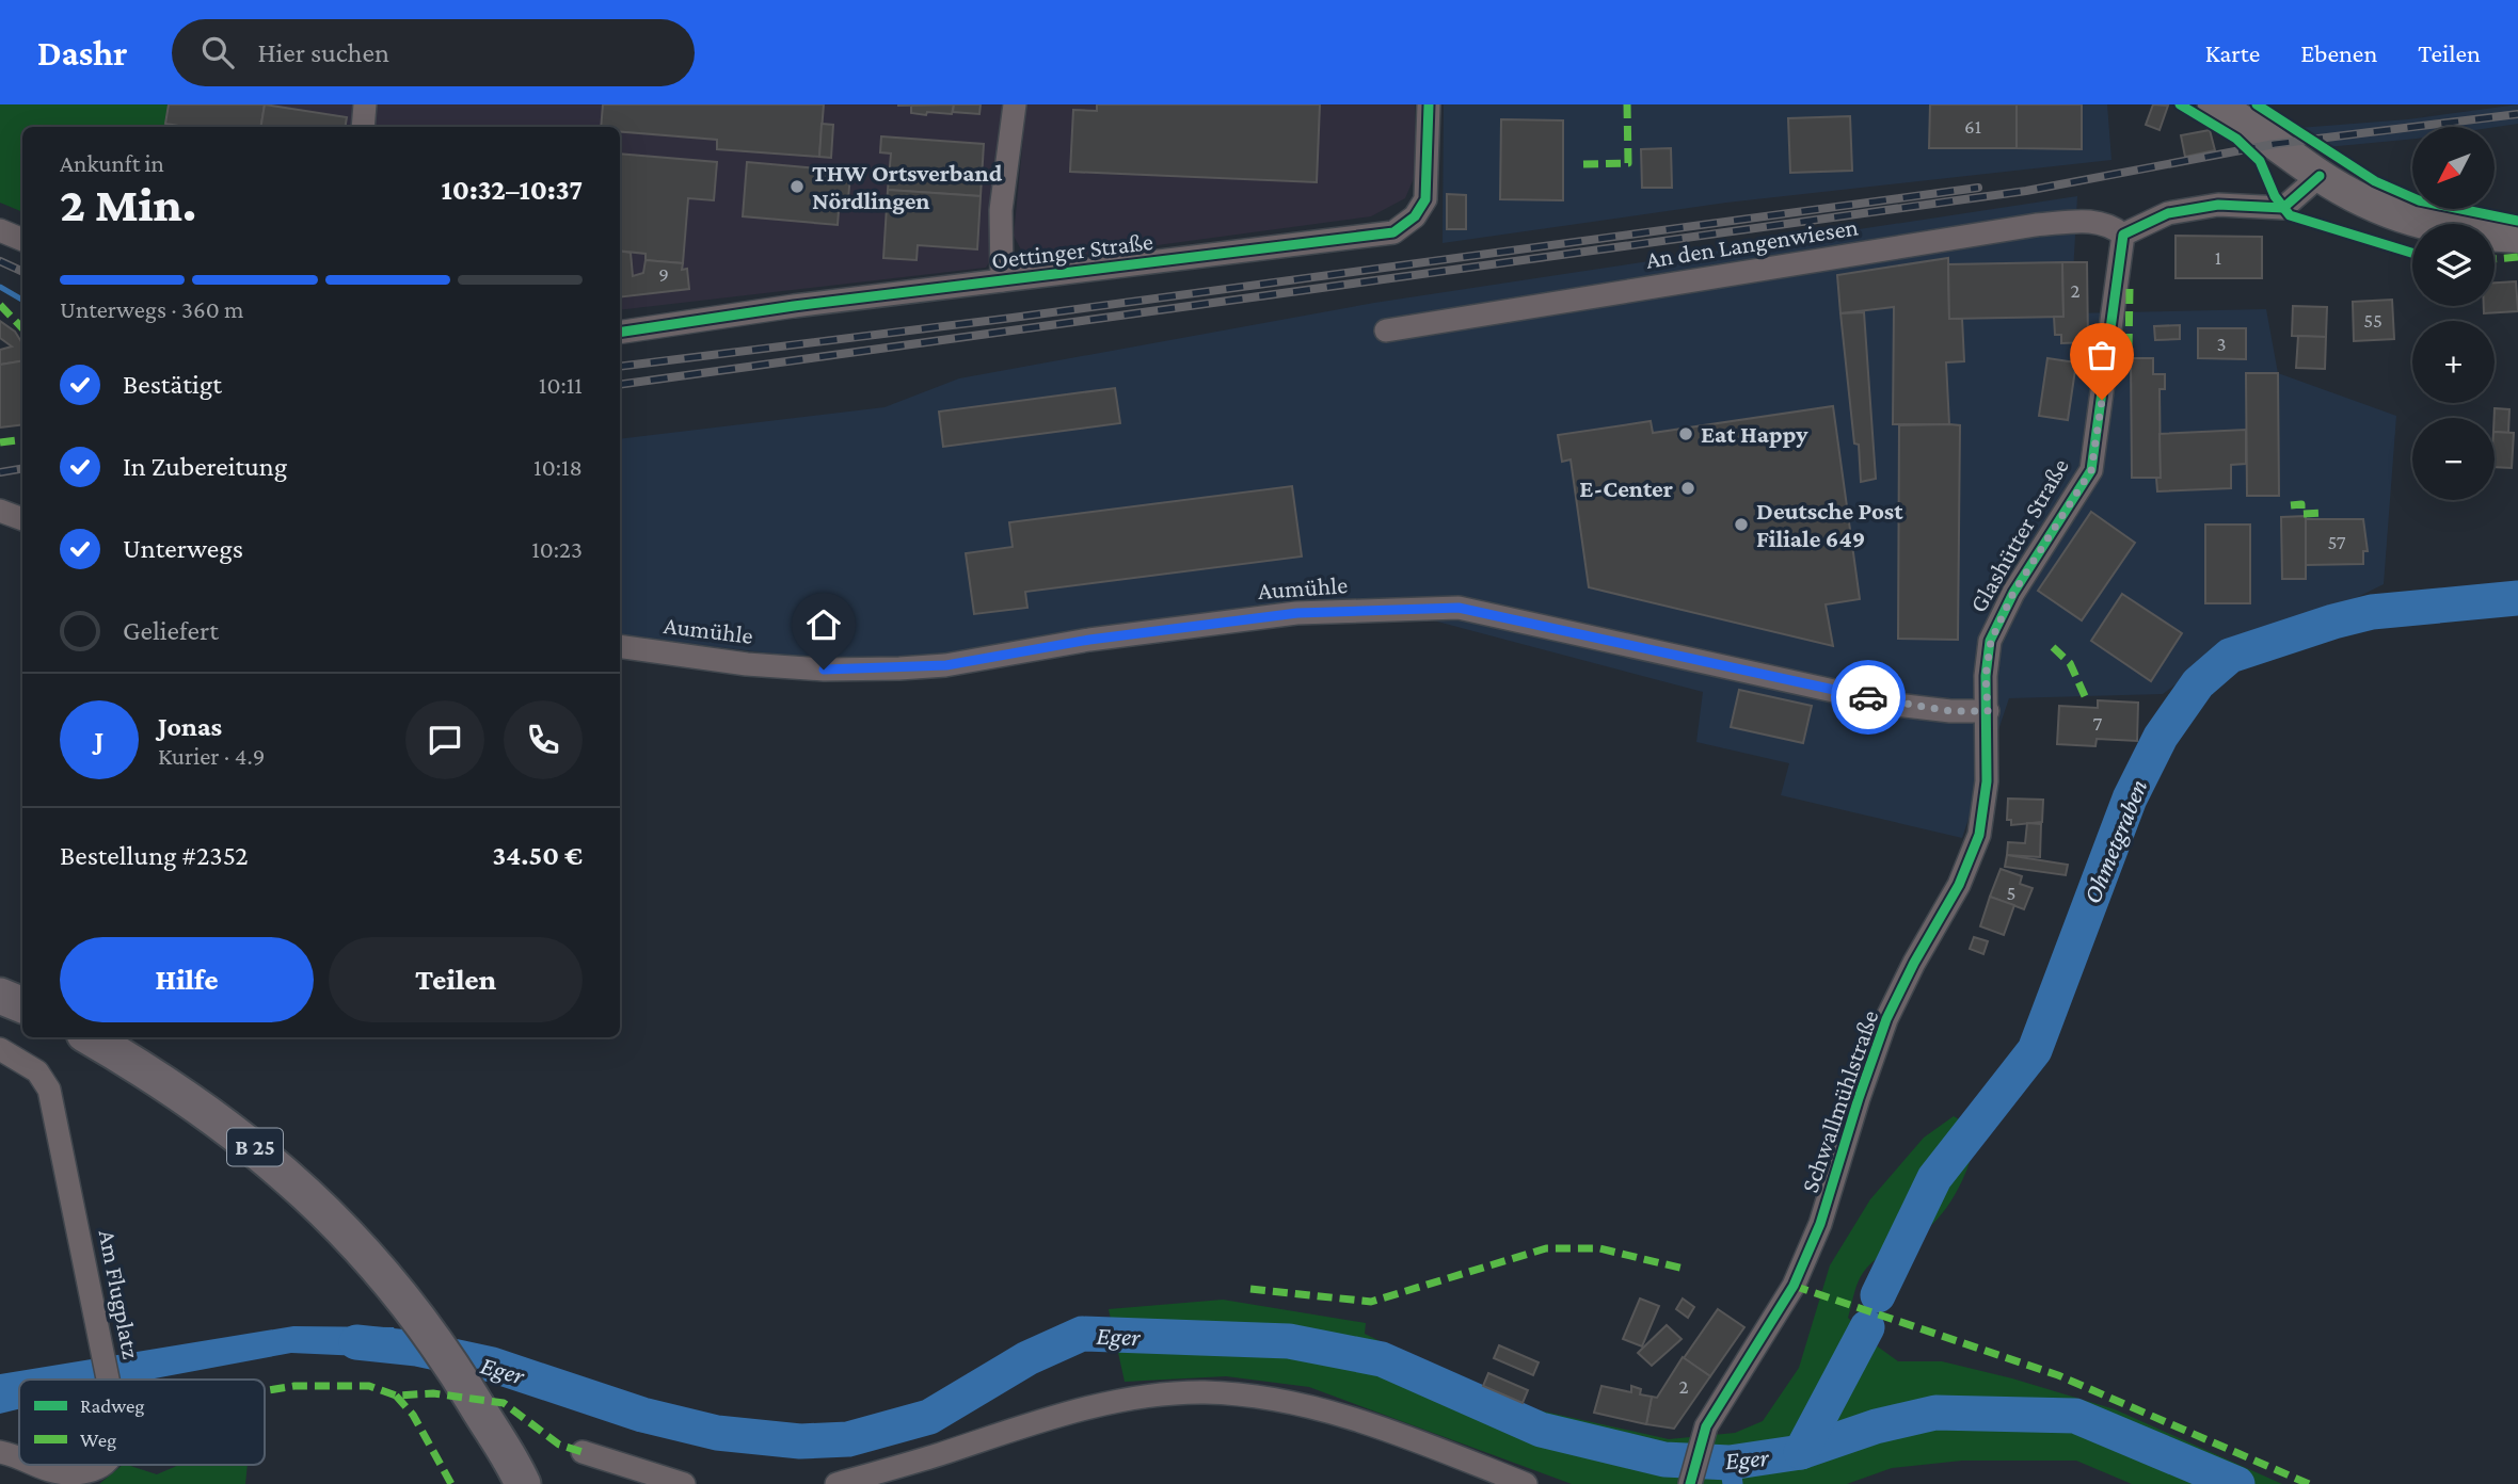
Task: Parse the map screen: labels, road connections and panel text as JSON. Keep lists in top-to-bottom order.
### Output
{
  "streets": {
    "main road": ["B 25"],
    "street": [
      "An den Langenwiesen",
      "Oettinger Straße",
      "Glashütter Straße",
      "Aumühle",
      "Schwallmühlstraße",
      "Am Flugplatz"
    ]
  },
  "crossings": [
    ["An den Langenwiesen", "Glashütter Straße"],
    ["Glashütter Straße", "Schwallmühlstraße"],
    ["Aumühle", "Schwallmühlstraße"]
  ],
  "water": ["Ohmetgraben", "Eger"],
  "places": [
    "THW Ortsverband Nördlingen",
    "Eat Happy",
    "E-Center",
    "Deutsche Post Filiale 649"
  ],
  "house_numbers": [
    "61",
    "1",
    "9",
    "2",
    "55",
    "3",
    "57",
    "7",
    "5",
    "2"
  ],
  "legend": ["Radweg", "Weg"],
  "north": "bottom left",
  "page": {
    "header": "Dashr",
    "search": "Hier suchen",
    "nav": ["Karte", "Ebenen", "Teilen"],
    "map_buttons": ["+", "−"],
    "heading": ["2 Min.", "Ankunft in", "10:32–10:37"],
    "panel": [
      "Jonas",
      "Kurier · 4.9",
      "Bestellung #2352",
      "34.50 €"
    ],
    "bar": "Unterwegs · 360 m",
    "list": [
      ["Bestätigt", "10:11"],
      ["In Zubereitung", "10:18"],
      ["Unterwegs", "10:23"],
      "Geliefert"
    ],
    "round": "J",
    "buttons": ["Hilfe", "Teilen"]
  }
}
